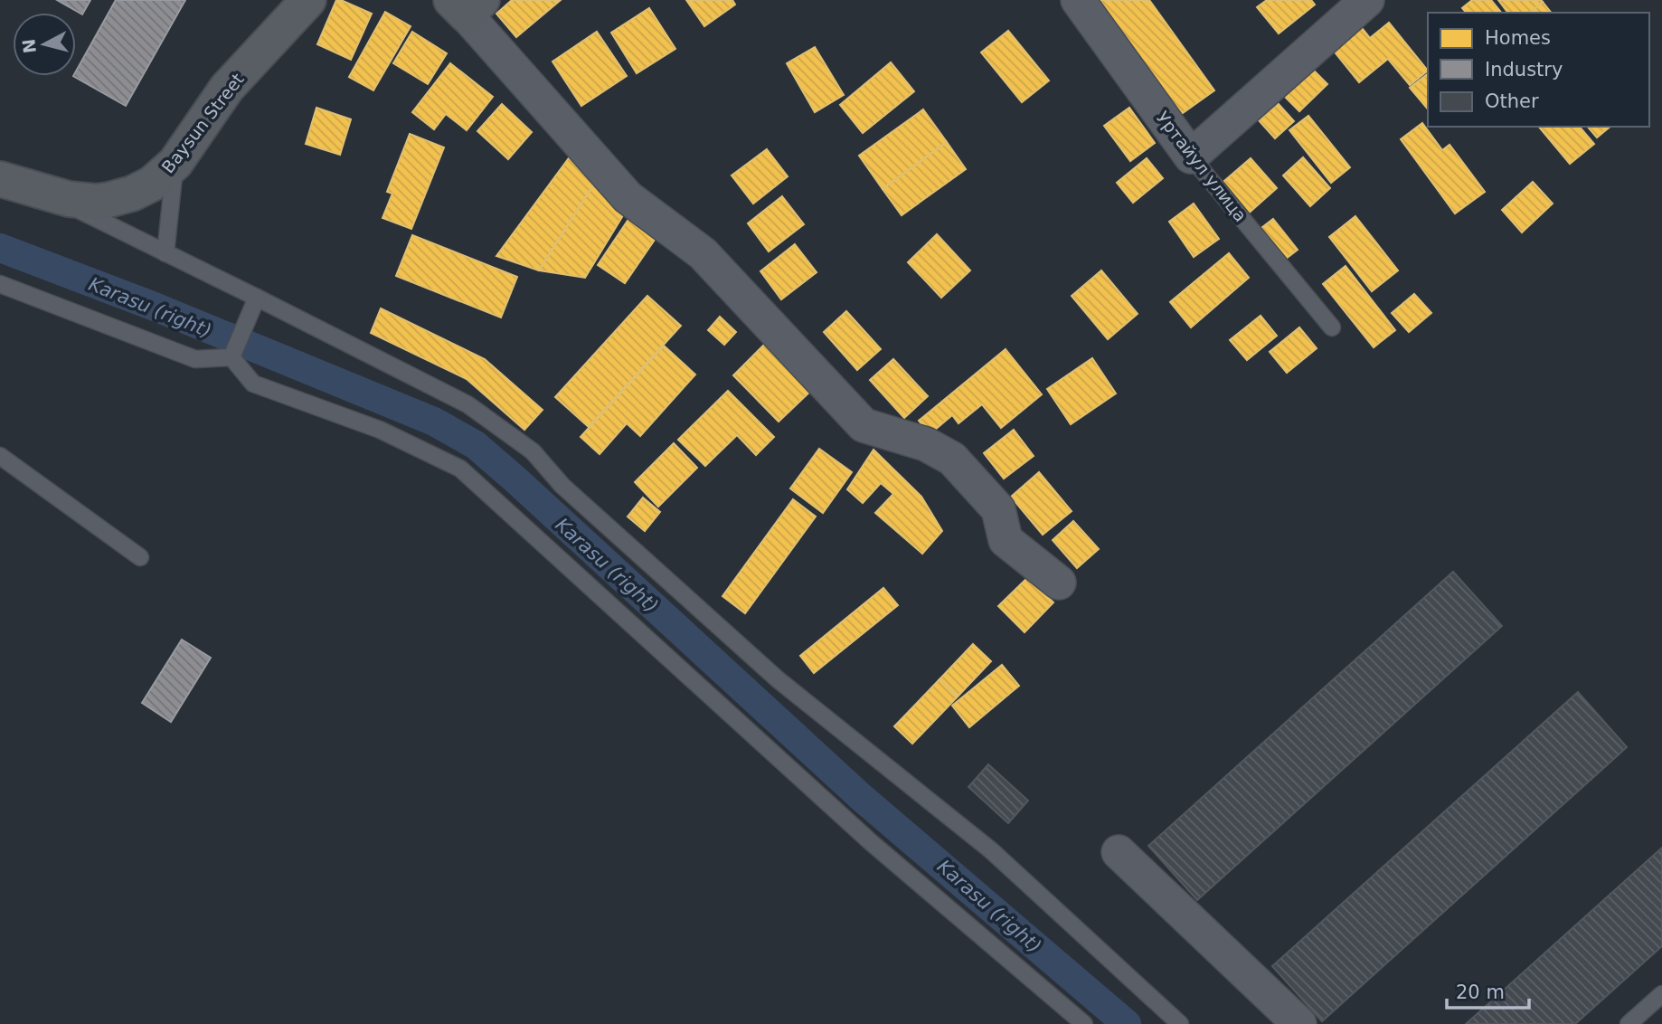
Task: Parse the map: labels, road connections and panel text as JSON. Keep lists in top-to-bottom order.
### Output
{
  "streets": {
    "street": ["Bаysun Street", "Уртайул улица"]
  },
  "water": ["Karasu (right)"],
  "legend": ["Homes", "Industry", "Other"],
  "scale_bar": "20 m",
  "north": "left"
}
